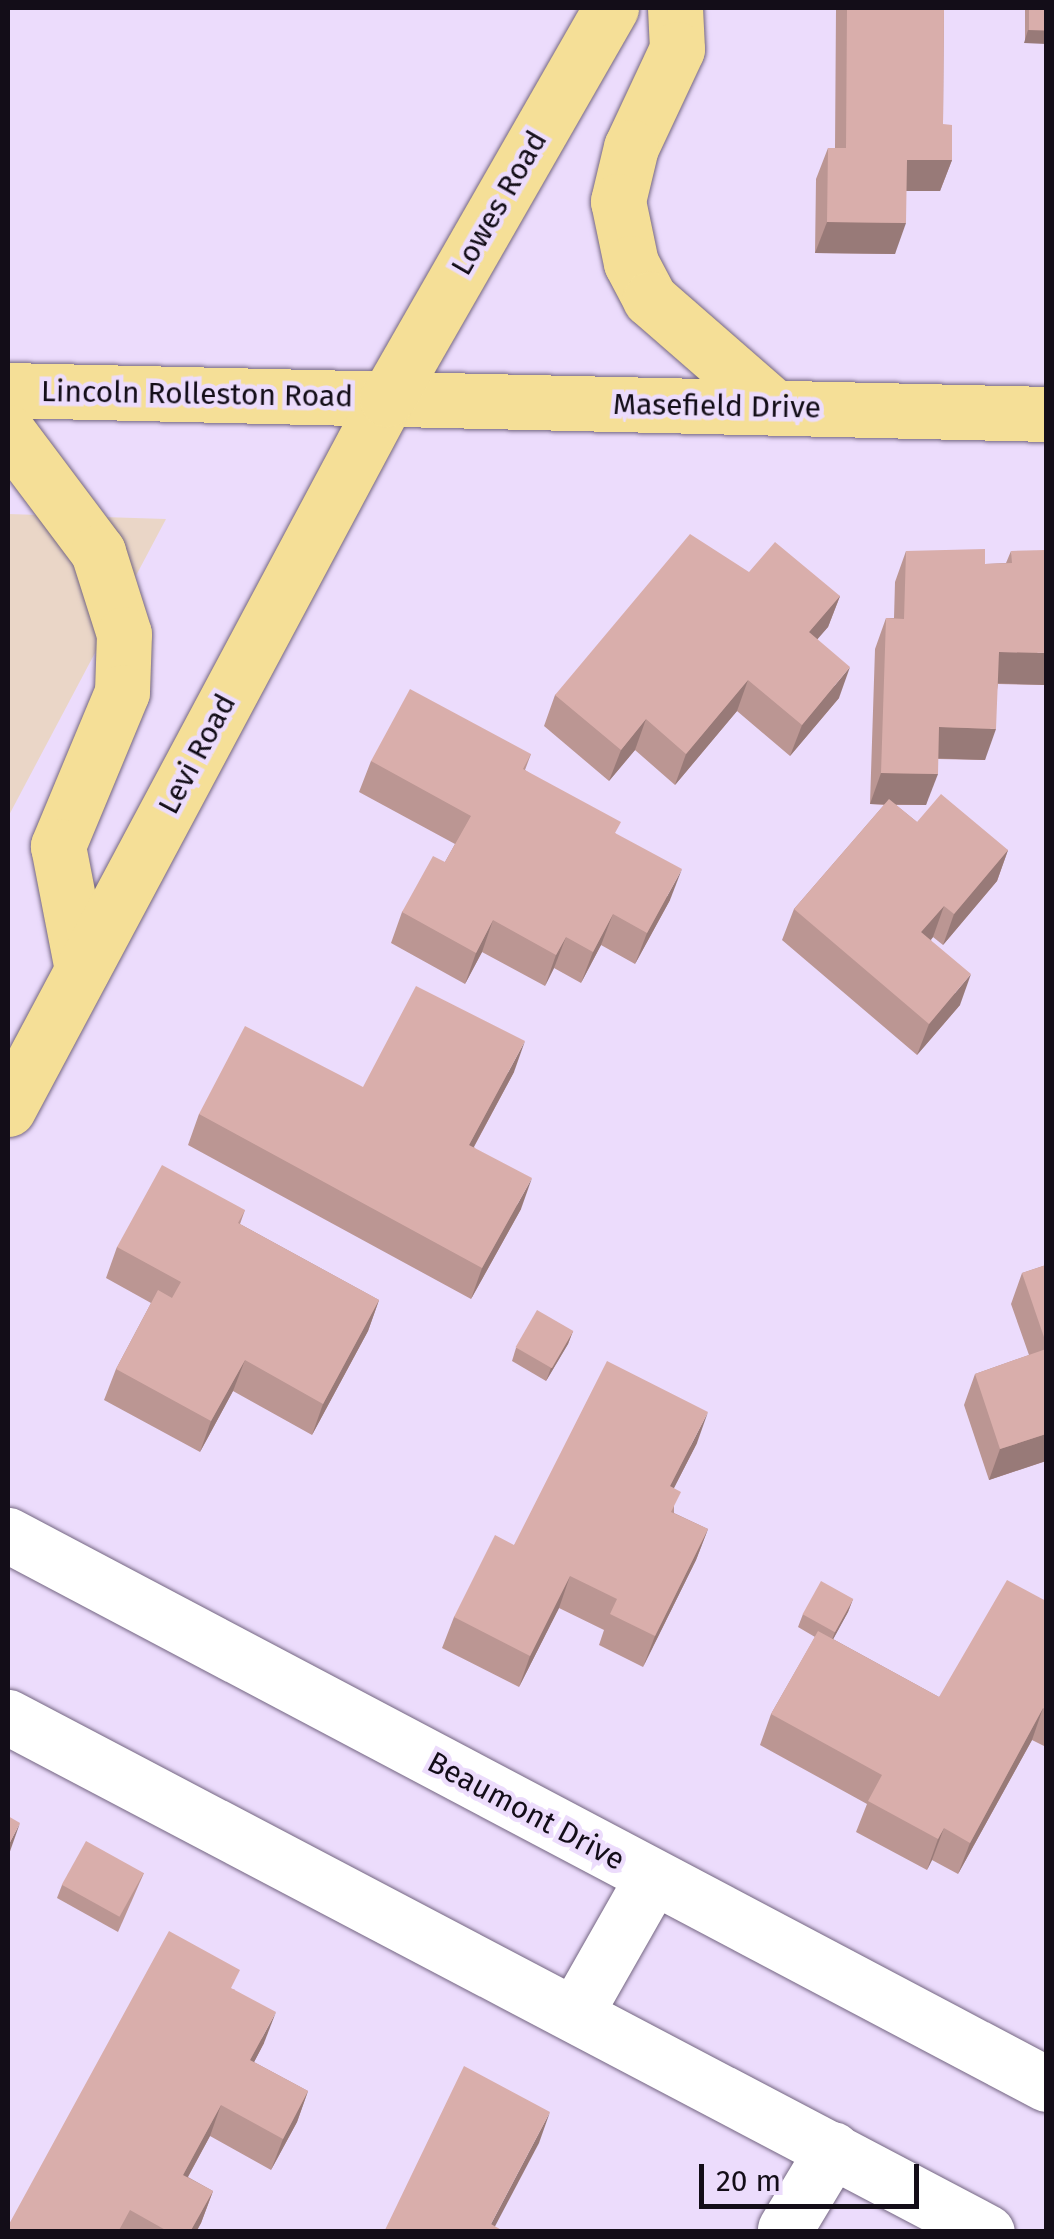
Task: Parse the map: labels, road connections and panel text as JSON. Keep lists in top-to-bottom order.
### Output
{
  "streets": {
    "main road": [
      "Lowes Road",
      "Lincoln Rolleston Road",
      "Masefield Drive",
      "Levi Road"
    ],
    "street": ["Beaumont Drive"]
  },
  "crossings": [
    ["Lowes Road", "Lincoln Rolleston Road"],
    ["Lowes Road", "Masefield Drive"],
    ["Lowes Road", "Levi Road"],
    ["Lincoln Rolleston Road", "Masefield Drive"],
    ["Lincoln Rolleston Road", "Levi Road"],
    ["Masefield Drive", "Levi Road"]
  ],
  "scale_bar": "20 m"
}
